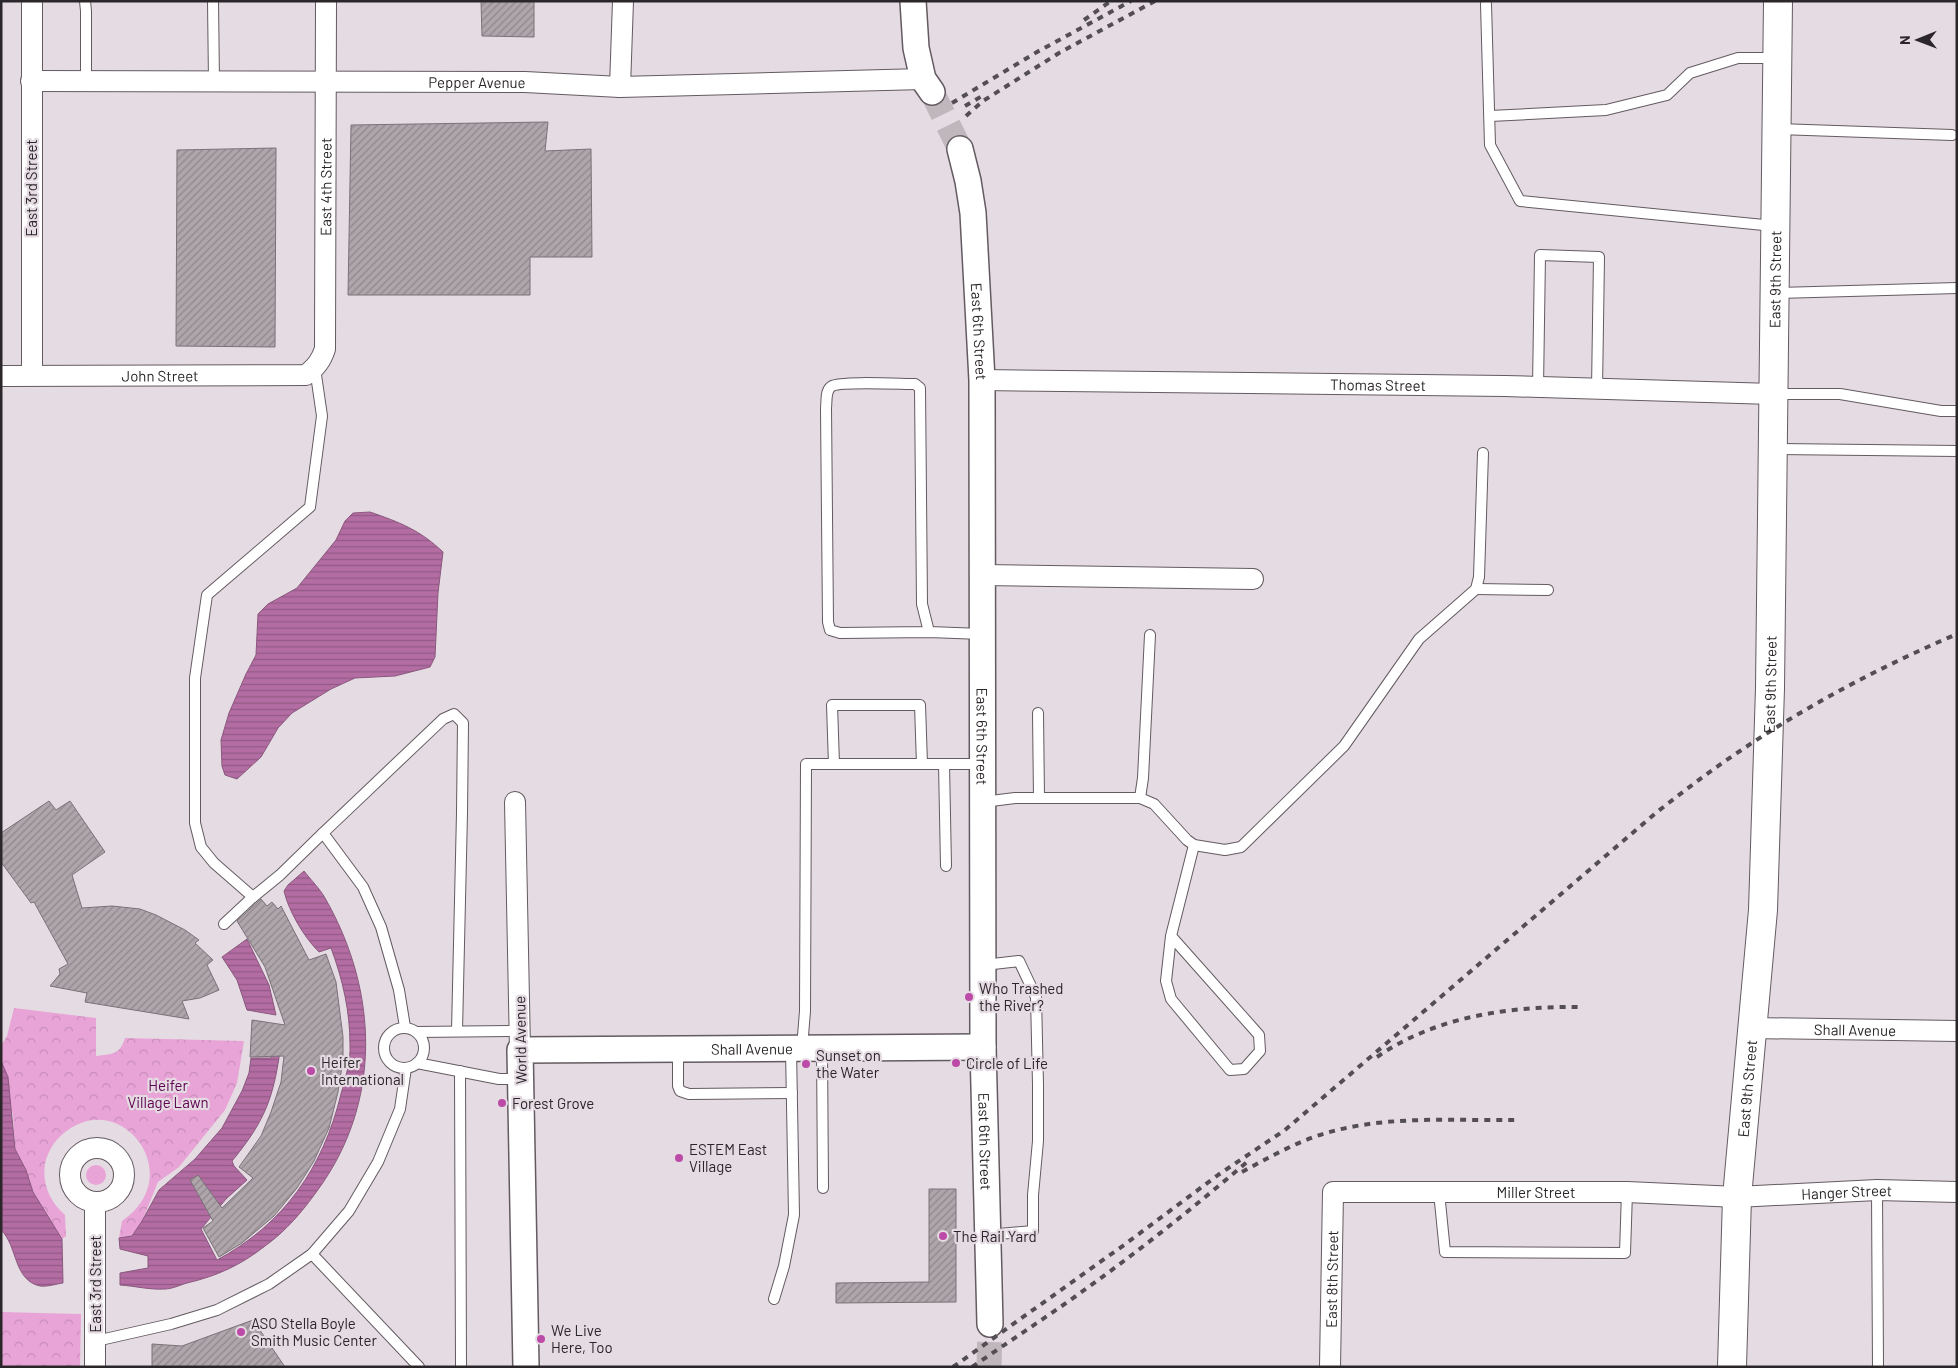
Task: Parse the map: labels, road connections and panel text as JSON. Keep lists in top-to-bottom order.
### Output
{
  "streets": {
    "main road": ["East 9th Street"],
    "street": [
      "Pepper Avenue",
      "East 4th Street",
      "East 3rd Street",
      "East 6th Street",
      "John Street",
      "Thomas Street",
      "Shall Avenue",
      "World Avenue",
      "Miller Street",
      "Hanger Street",
      "East 8th Street"
    ]
  },
  "crossings": [
    ["Pepper Avenue", "East 4th Street"],
    ["Pepper Avenue", "East 3rd Street"],
    ["East 4th Street", "John Street"],
    ["East 3rd Street", "John Street"],
    ["East 9th Street", "Thomas Street"],
    ["East 9th Street", "Shall Avenue"],
    ["East 9th Street", "Miller Street"],
    ["East 9th Street", "Hanger Street"],
    ["East 6th Street", "Thomas Street"],
    ["East 6th Street", "Shall Avenue"],
    ["Shall Avenue", "World Avenue"],
    ["Miller Street", "Hanger Street"],
    ["Miller Street", "East 8th Street"]
  ],
  "parks": ["Heifer Village Lawn"],
  "places": [
    "Who Trashed the River?",
    "Circle of Life",
    "Sunset on the Water",
    "Heifer International",
    "Forest Grove",
    "ESTEM East Village",
    "The Rail Yard",
    "ASO Stella Boyle Smith Music Center",
    "We Live Here, Too"
  ],
  "north": "left"
}
